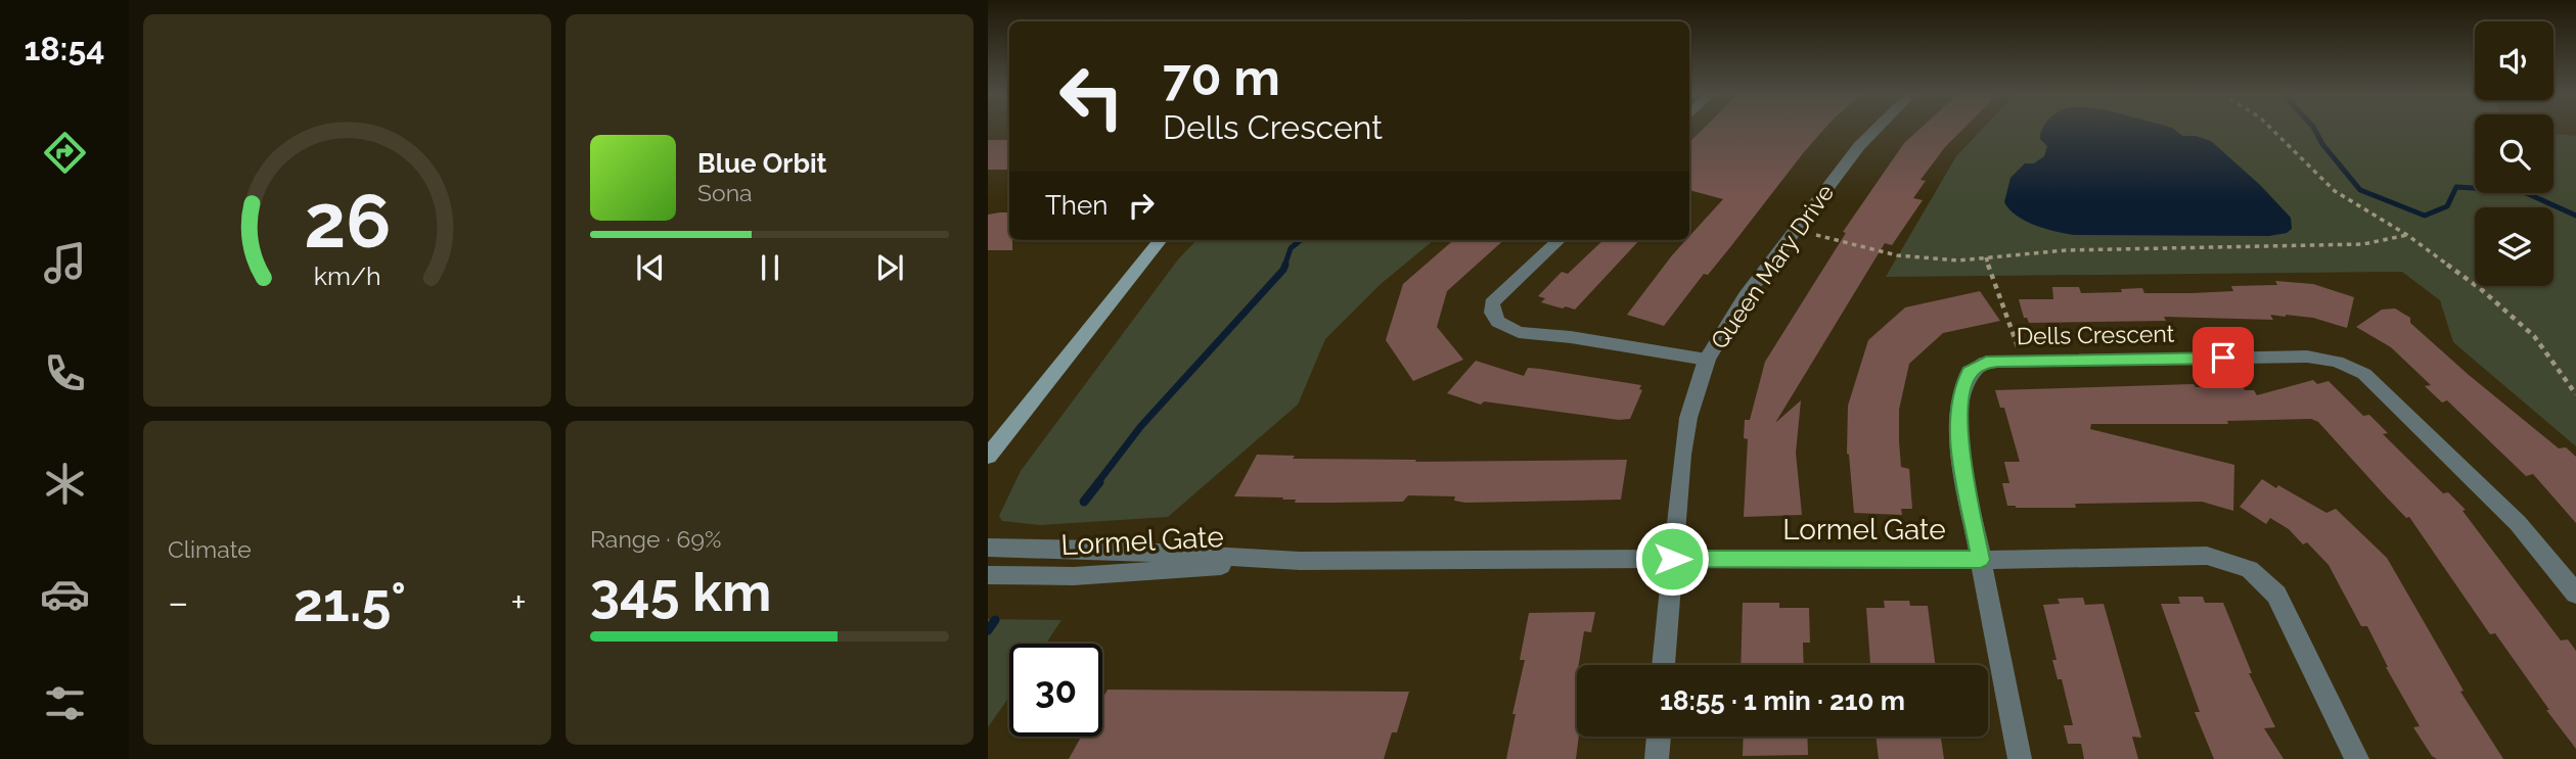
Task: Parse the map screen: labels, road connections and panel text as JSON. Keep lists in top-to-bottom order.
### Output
{
  "streets": {
    "street": ["Queen Mary Drive", "Dells Crescent", "Lormel Gate"]
  },
  "crossings": [
    ["Queen Mary Drive", "Lormel Gate"],
    ["Dells Crescent", "Lormel Gate"]
  ],
  "page": {
    "tabs": "18:54",
    "turn": ["70 m", "Dells Crescent"],
    "song": ["Blue Orbit", "Sona"],
    "then": "Then",
    "tile": [
      "Climate",
      ["Range · 69%", "345 km"]
    ],
    "heat": ["−", "21.5°", "+"],
    "limit": "30",
    "trip": "18:55 · 1 min · 210 m",
    "gauge": ["26", "km/h"]
  }
}
